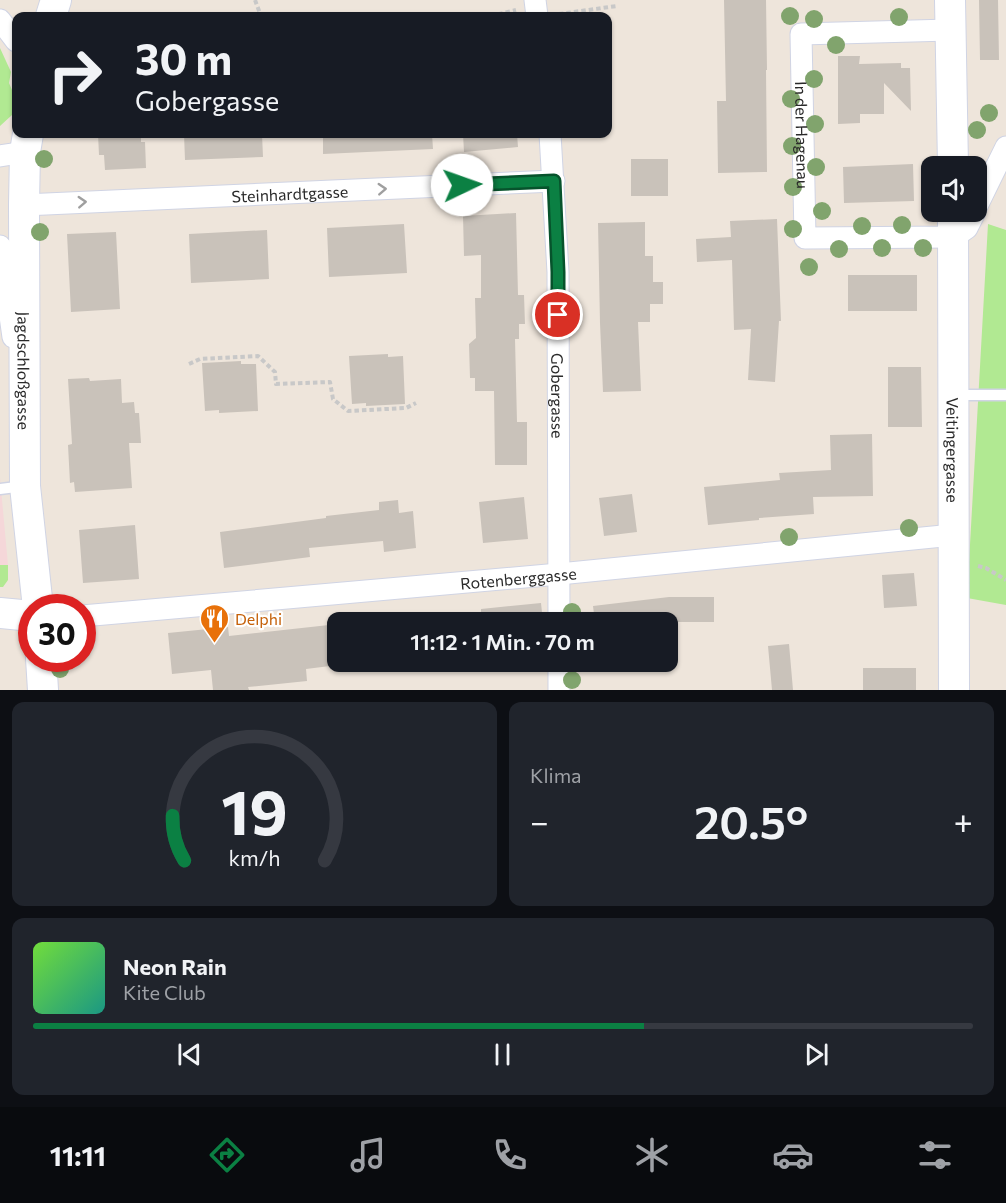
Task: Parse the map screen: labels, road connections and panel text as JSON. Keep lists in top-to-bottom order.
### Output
{
  "streets": {
    "street": [
      "In der Hagenau",
      "Steinhardtgasse",
      "Jagdschloßgasse",
      "Gobergasse",
      "Veitingergasse",
      "Rotenberggasse"
    ]
  },
  "crossings": [
    ["In der Hagenau", "Veitingergasse"],
    ["Steinhardtgasse", "Jagdschloßgasse"],
    ["Steinhardtgasse", "Gobergasse"],
    ["Gobergasse", "Rotenberggasse"],
    ["Veitingergasse", "Rotenberggasse"]
  ],
  "one_way": ["Steinhardtgasse"],
  "places": {
    "restaurant": ["Delphi"]
  },
  "page": {
    "turn": ["30 m", "Gobergasse"],
    "limit": "30",
    "trip": "11:12 · 1 Min. · 70 m",
    "tile": "Klima",
    "heat": ["−", "20.5°", "+"],
    "song": ["Neon Rain", "Kite Club"],
    "tabs": "11:11",
    "gauge": ["19", "km/h"]
  }
}
